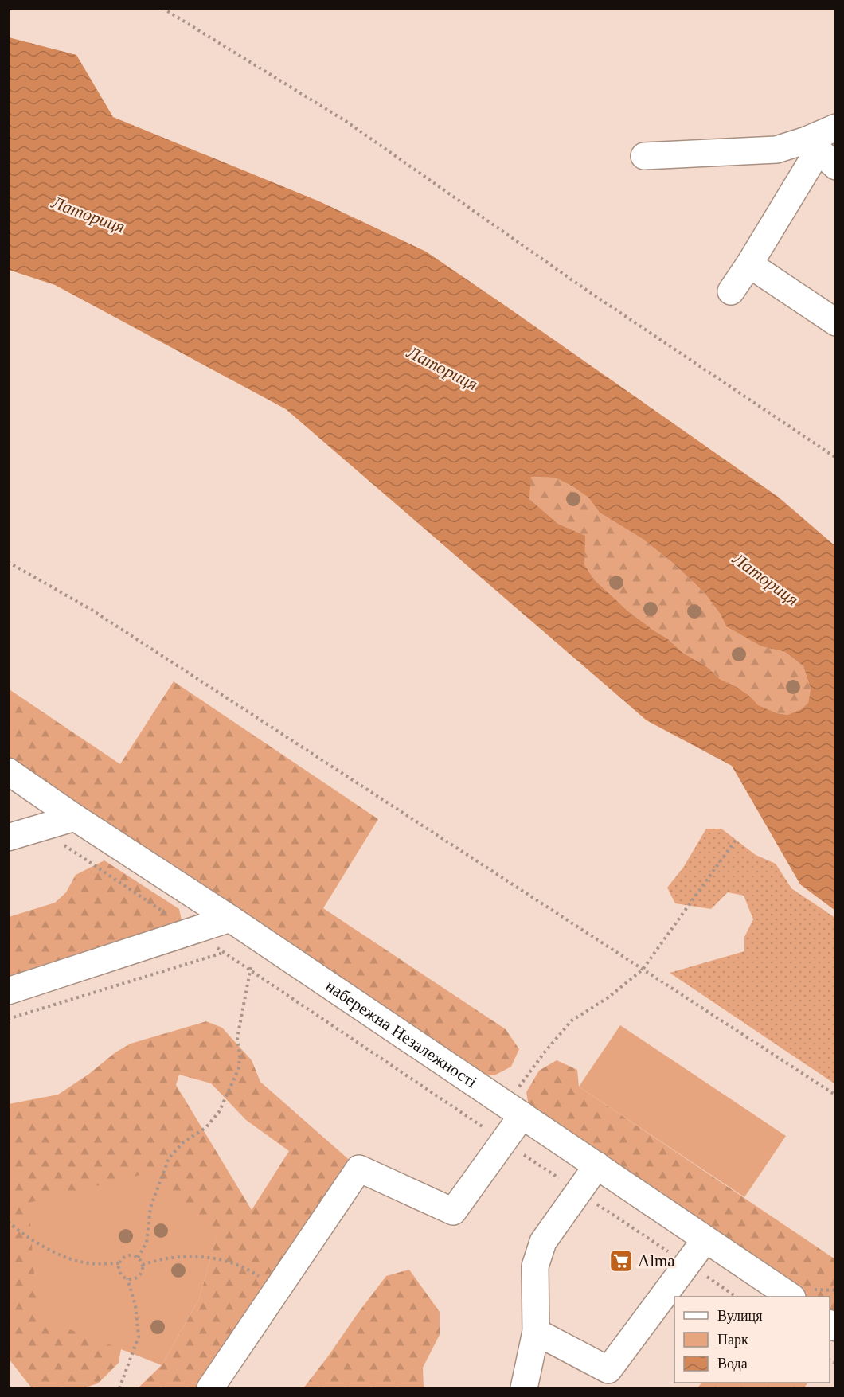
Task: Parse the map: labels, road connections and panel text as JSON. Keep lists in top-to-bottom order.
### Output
{
  "streets": {
    "street": ["набережна Незалежності"]
  },
  "water": ["Латориця"],
  "places": {
    "supermarket": ["Alma"]
  },
  "legend": ["Вулиця", "Парк", "Вода"]
}
